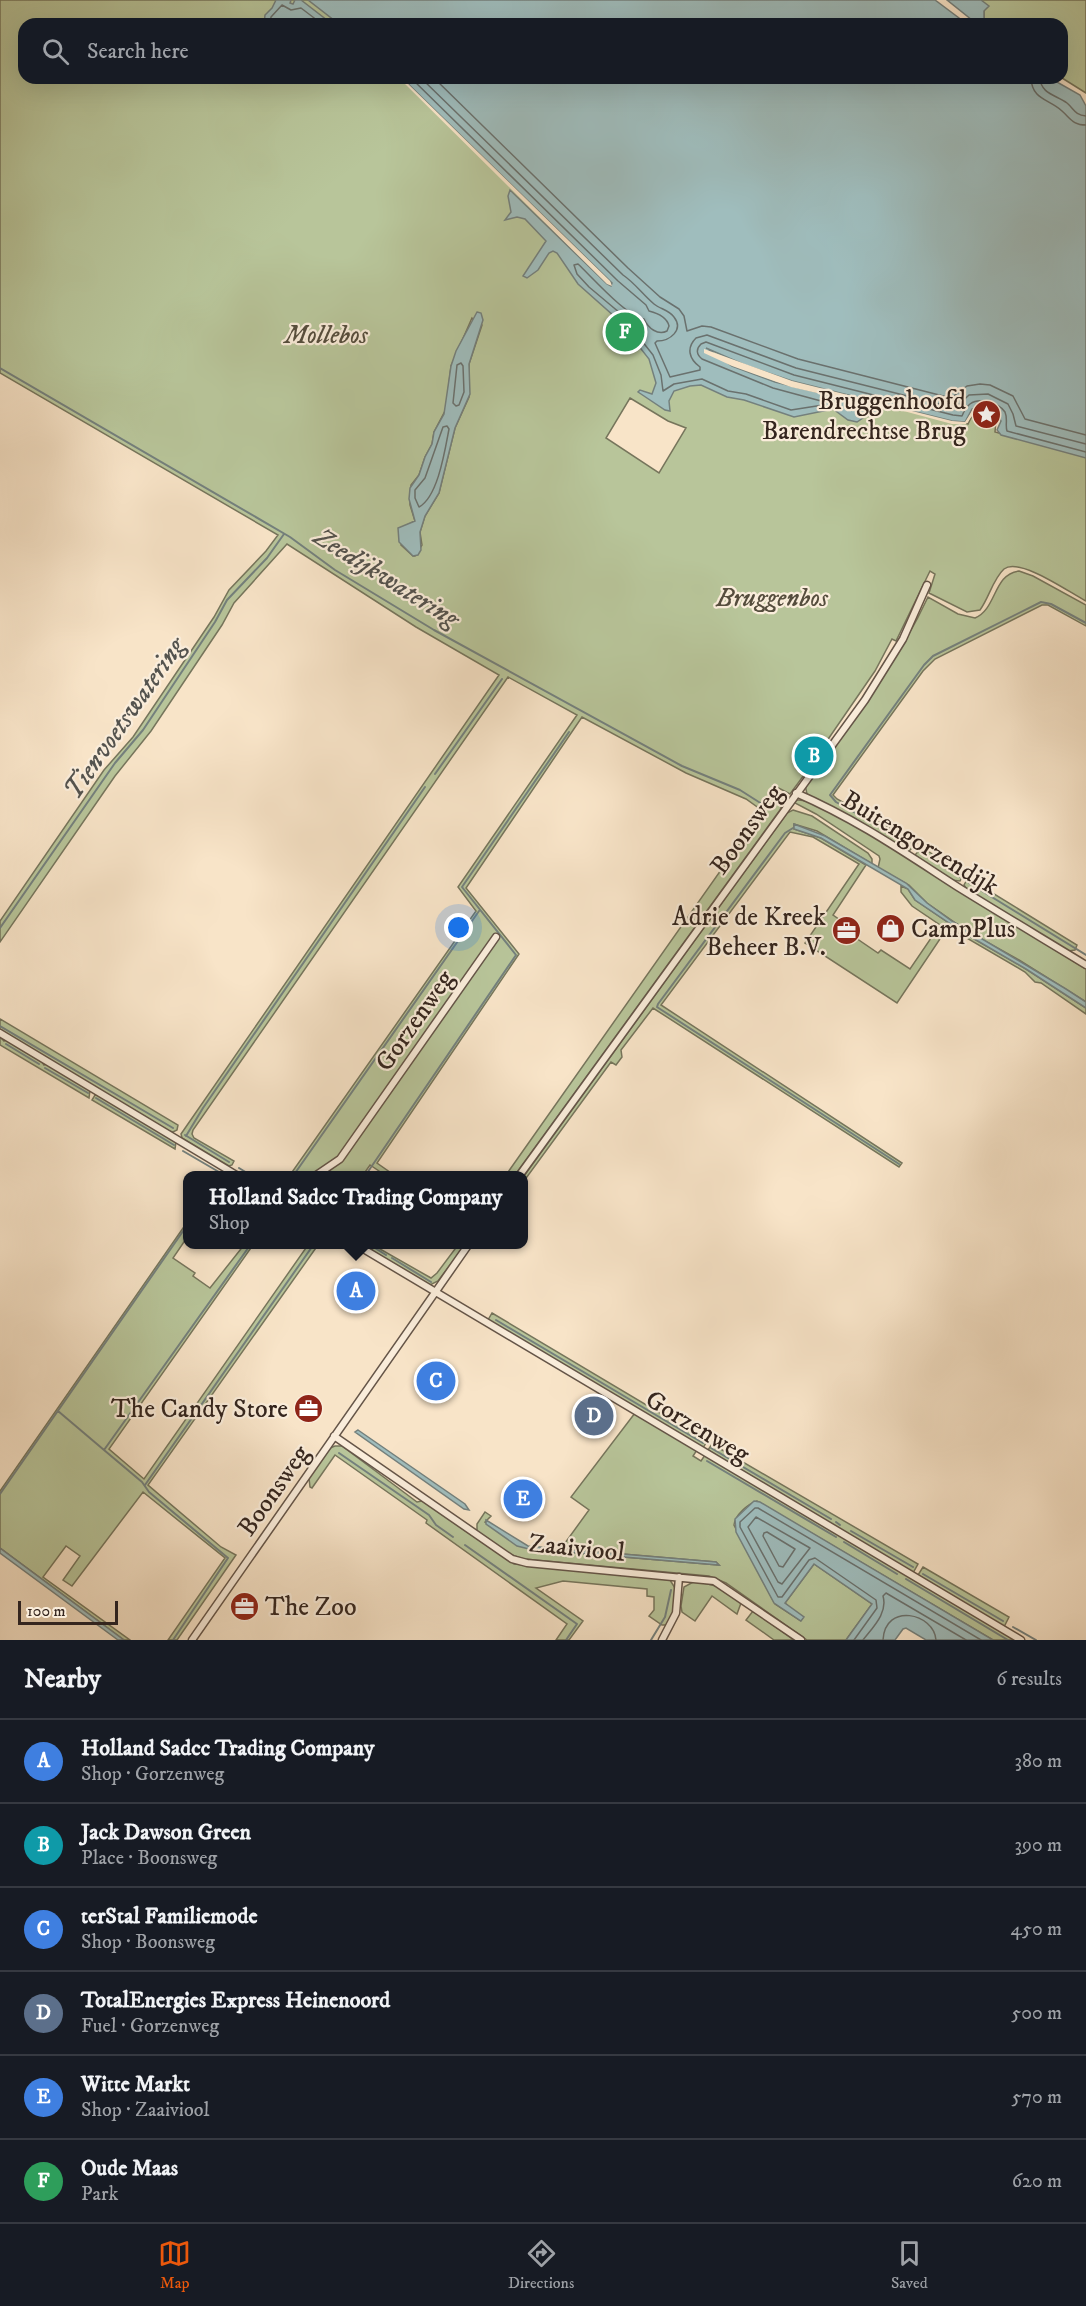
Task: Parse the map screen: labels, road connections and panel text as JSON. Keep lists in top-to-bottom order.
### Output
{
  "streets": {
    "street": [
      "Boonsweg",
      "Buitengorzendijk",
      "Gorzenweg",
      "Zaaiviool"
    ]
  },
  "crossings": [
    ["Boonsweg", "Buitengorzendijk"],
    ["Boonsweg", "Gorzenweg"],
    ["Boonsweg", "Zaaiviool"]
  ],
  "water": ["Zeedijkwatering", "Tienvoetswatering"],
  "parks": ["Mollebos", "Bruggenbos"],
  "places": {
    "place": ["Bruggenhoofd Barendrechtse Brug"],
    "shop": ["CampPlus"],
    "office": ["Adrie de Kreek Beheer B.V.", "The Candy Store", "The Zoo"]
  },
  "scale_bar": "100 m",
  "page": {
    "search": "Search here",
    "pins": [
      "F",
      "B",
      "A",
      "C",
      "D",
      "E"
    ],
    "popup": ["Holland Sadcc Trading Company", "Shop"],
    "scale": "100 m",
    "heading": ["Nearby", "6 results"],
    "list": [
      {
        "mark": "A",
        "name": "Holland Sadcc Trading Company",
        "note": "Shop · Gorzenweg",
        "value": "380 m"
      },
      {
        "mark": "B",
        "name": "Jack Dawson Green",
        "note": "Place · Boonsweg",
        "value": "390 m"
      },
      {
        "mark": "C",
        "name": "terStal Familiemode",
        "note": "Shop · Boonsweg",
        "value": "450 m"
      },
      {
        "mark": "D",
        "name": "TotalEnergies Express Heinenoord",
        "note": "Fuel · Gorzenweg",
        "value": "500 m"
      },
      {
        "mark": "E",
        "name": "Witte Markt",
        "note": "Shop · Zaaiviool",
        "value": "570 m"
      },
      {
        "mark": "F",
        "name": "Oude Maas",
        "note": "Park",
        "value": "620 m"
      }
    ],
    "nav": ["Map", "Directions", "Saved"]
  }
}
